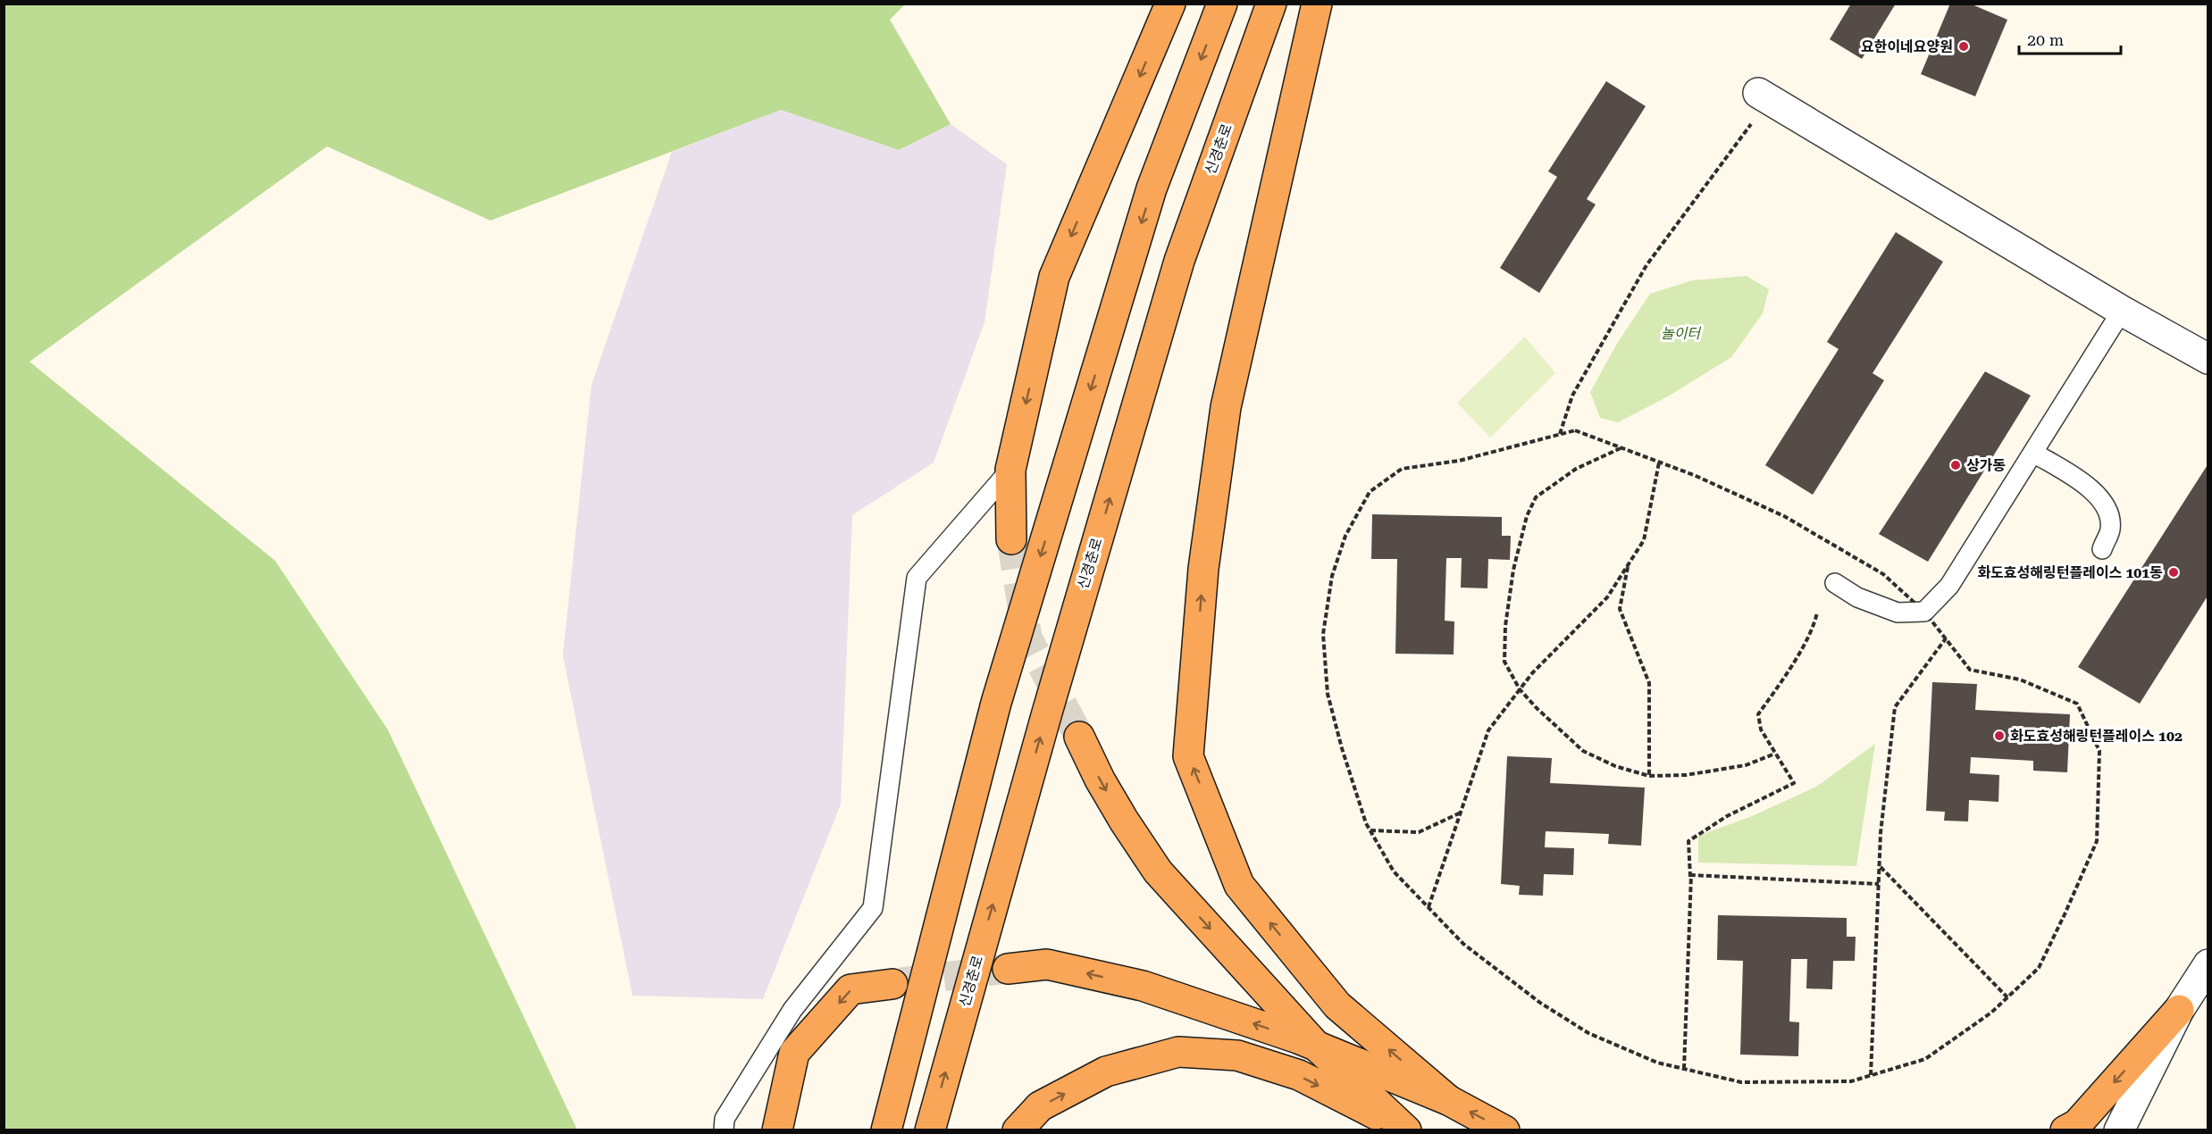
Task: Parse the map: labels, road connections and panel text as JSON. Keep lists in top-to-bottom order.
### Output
{
  "streets": {
    "highway": ["신경춘로"]
  },
  "parks": ["놀이터"],
  "places": [
    "요한이네요양원",
    "상가동",
    "화도효성해링턴플레이스 101동",
    "화도효성해링턴플레이스 102"
  ],
  "scale_bar": "20 m"
}
